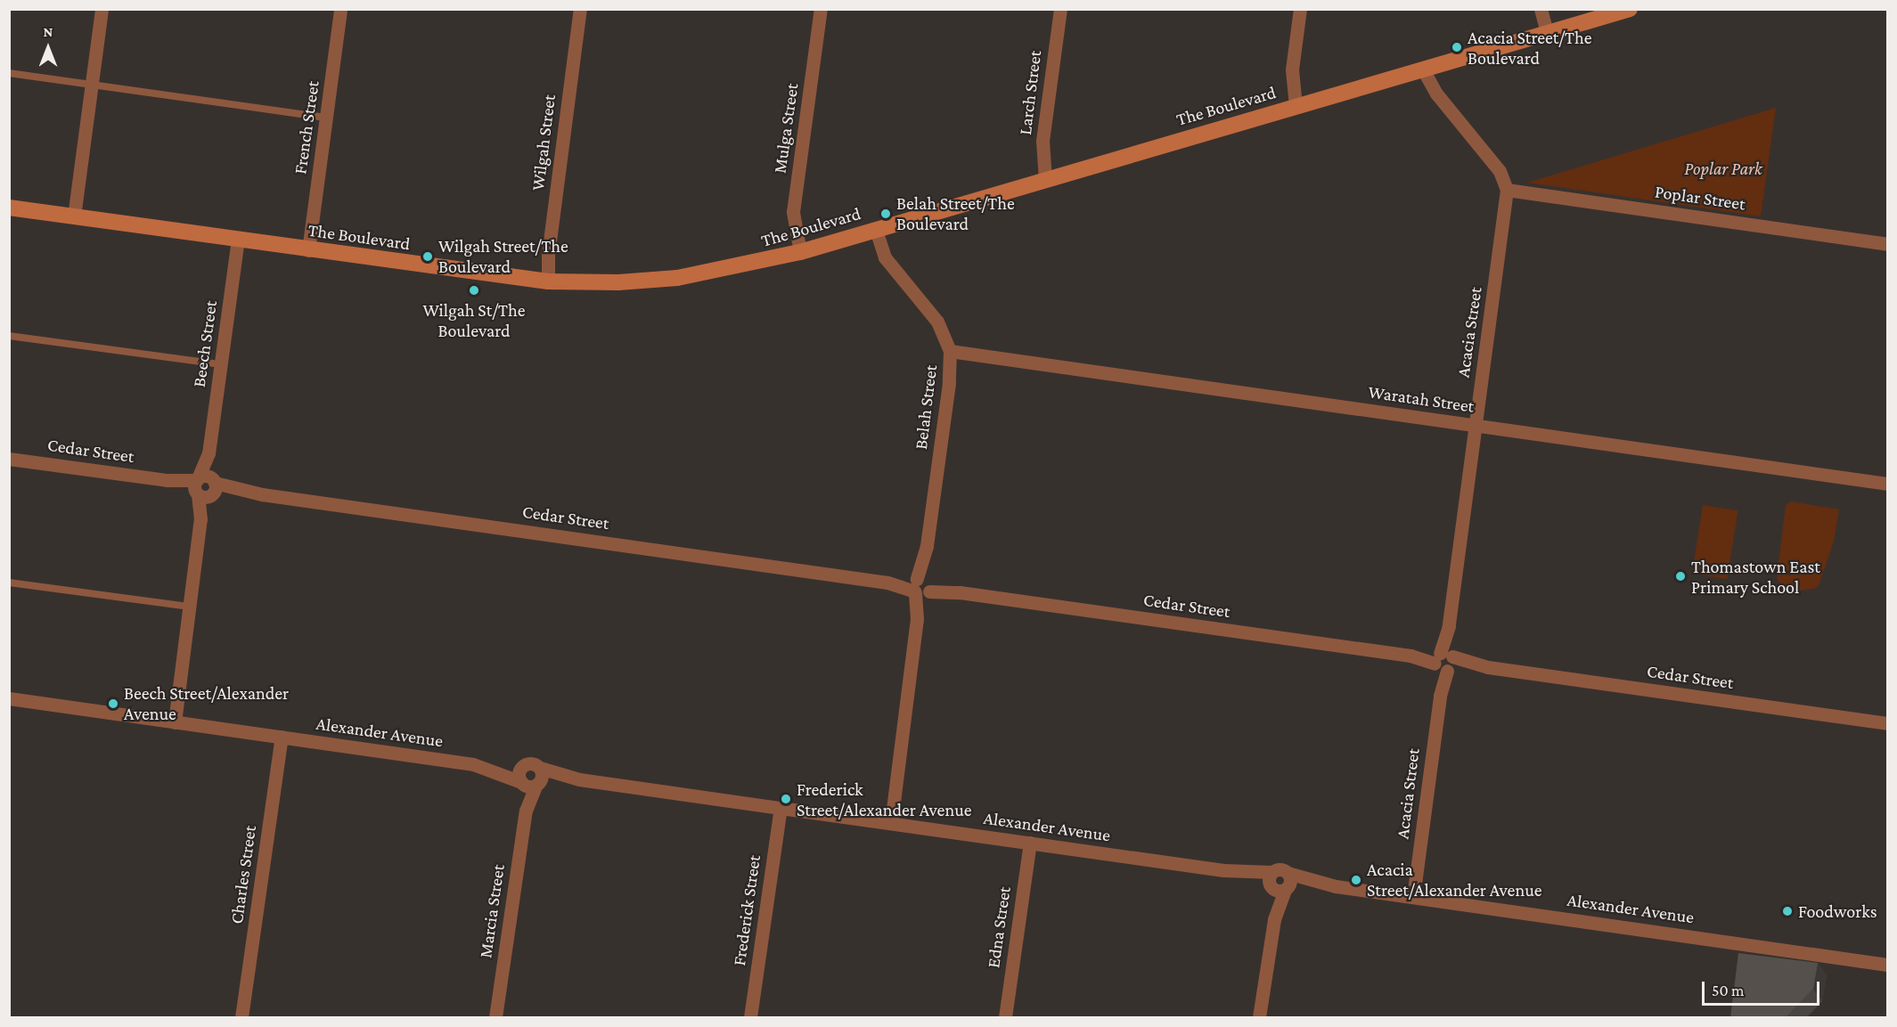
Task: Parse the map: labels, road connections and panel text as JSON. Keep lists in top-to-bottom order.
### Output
{
  "streets": {
    "street": [
      "Larch Street",
      "The Boulevard",
      "French Street",
      "Mulga Street",
      "Wilgah Street",
      "Poplar Street",
      "Acacia Street",
      "Beech Street",
      "Waratah Street",
      "Belah Street",
      "Cedar Street",
      "Alexander Avenue",
      "Charles Street",
      "Frederick Street",
      "Marcia Street",
      "Edna Street"
    ]
  },
  "crossings": [
    ["Larch Street", "The Boulevard"],
    ["The Boulevard", "French Street"],
    ["The Boulevard", "Mulga Street"],
    ["The Boulevard", "Wilgah Street"],
    ["The Boulevard", "Beech Street"],
    ["The Boulevard", "Belah Street"],
    ["Poplar Street", "Acacia Street"],
    ["Acacia Street", "Waratah Street"],
    ["Acacia Street", "Cedar Street"],
    ["Acacia Street", "Alexander Avenue"],
    ["Beech Street", "Cedar Street"],
    ["Beech Street", "Alexander Avenue"],
    ["Waratah Street", "Belah Street"],
    ["Belah Street", "Cedar Street"],
    ["Belah Street", "Alexander Avenue"],
    ["Alexander Avenue", "Charles Street"],
    ["Alexander Avenue", "Frederick Street"],
    ["Alexander Avenue", "Marcia Street"],
    ["Alexander Avenue", "Edna Street"]
  ],
  "parks": ["Poplar Park"],
  "places": [
    "Acacia Street/The Boulevard",
    "Belah Street/The Boulevard",
    "Wilgah Street/The Boulevard",
    "Wilgah St/The Boulevard",
    "Thomastown East Primary School",
    "Beech Street/Alexander Avenue",
    "Frederick Street/Alexander Avenue",
    "Acacia Street/Alexander Avenue",
    "Foodworks"
  ],
  "scale_bar": "50 m",
  "north": "top"
}
